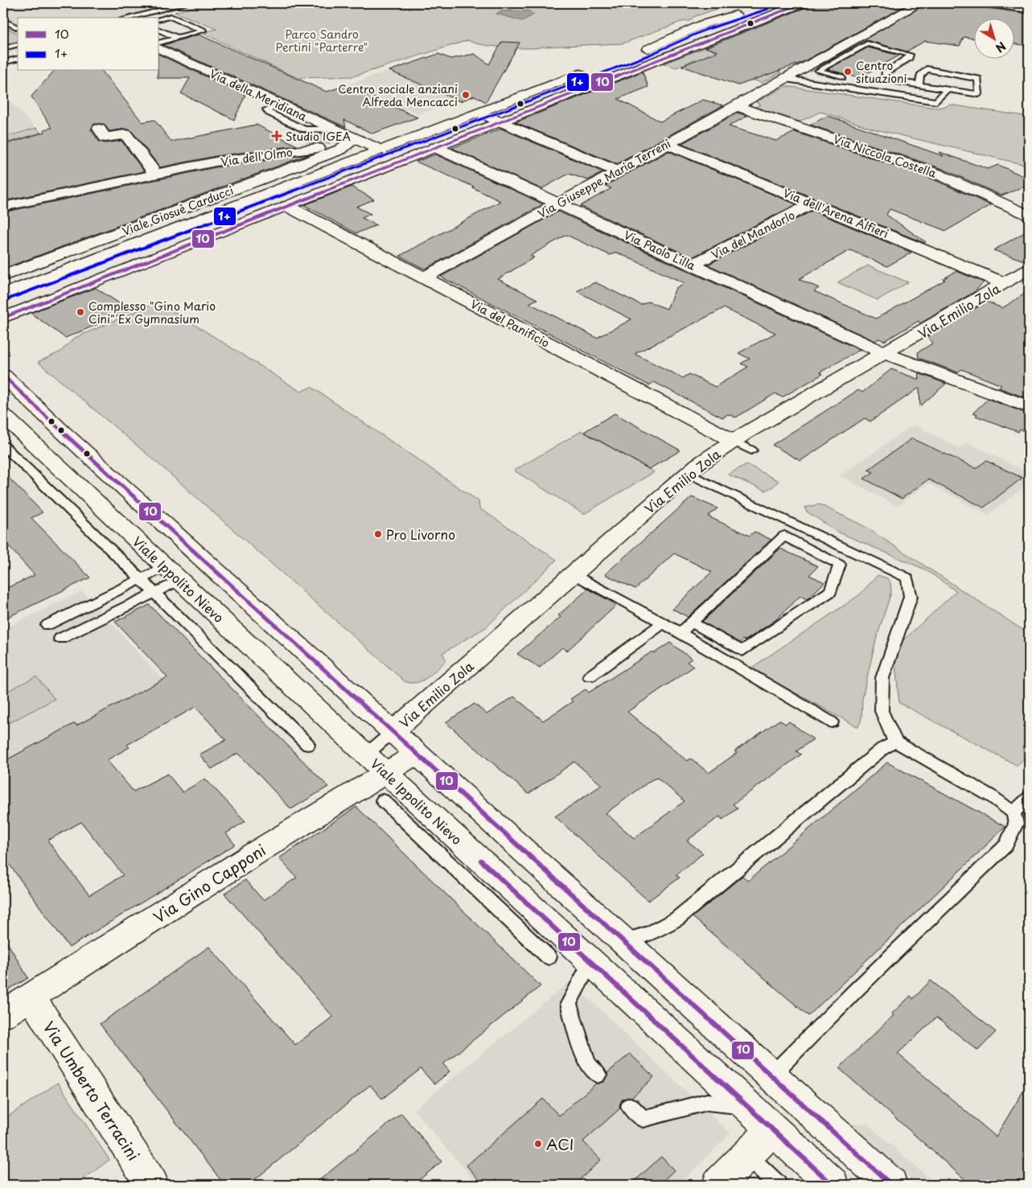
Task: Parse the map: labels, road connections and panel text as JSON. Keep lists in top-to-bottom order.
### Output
{
  "streets": {
    "street": [
      "Via della Meridiana",
      "Via Niccola Costella",
      "Via dell'Olmo",
      "Via Giuseppe Maria Terreni",
      "Viale Giosuè Carducci",
      "Via dell'Arena Alfieri",
      "Via del Mandorlo",
      "Via Paolo Lilla",
      "Via Emilio Zola",
      "Via del Panificio",
      "Viale Ippolito Nievo",
      "Via Gino Capponi",
      "Via Umberto Terracini"
    ]
  },
  "crossings": [
    ["Via della Meridiana", "Via dell'Olmo"],
    ["Via della Meridiana", "Viale Giosuè Carducci"],
    ["Via Niccola Costella", "Via Giuseppe Maria Terreni"],
    ["Via dell'Olmo", "Viale Giosuè Carducci"],
    ["Via Giuseppe Maria Terreni", "Via dell'Arena Alfieri"],
    ["Via Giuseppe Maria Terreni", "Via Paolo Lilla"],
    ["Via Giuseppe Maria Terreni", "Via del Panificio"],
    ["Via dell'Arena Alfieri", "Via del Mandorlo"],
    ["Via dell'Arena Alfieri", "Via Emilio Zola"],
    ["Via del Mandorlo", "Via Paolo Lilla"],
    ["Via Paolo Lilla", "Via Emilio Zola"],
    ["Via Emilio Zola", "Via del Panificio"],
    ["Viale Ippolito Nievo", "Via Gino Capponi"],
    ["Via Gino Capponi", "Via Umberto Terracini"]
  ],
  "parks": ["Parco Sandro Pertini \"Parterre\""],
  "places": {
    "other": [
      "Centro situazioni",
      "Centro sociale anziani Alfreda Mencacci",
      "Complesso \"Gino Mario Cini\" Ex Gymnasium",
      "Pro Livorno",
      "ACI"
    ],
    "health": ["Studio IGEA"]
  },
  "lines": ["transit line 10", "transit line 1+"],
  "legend": ["10", "1+"],
  "north": "bottom right"
}
